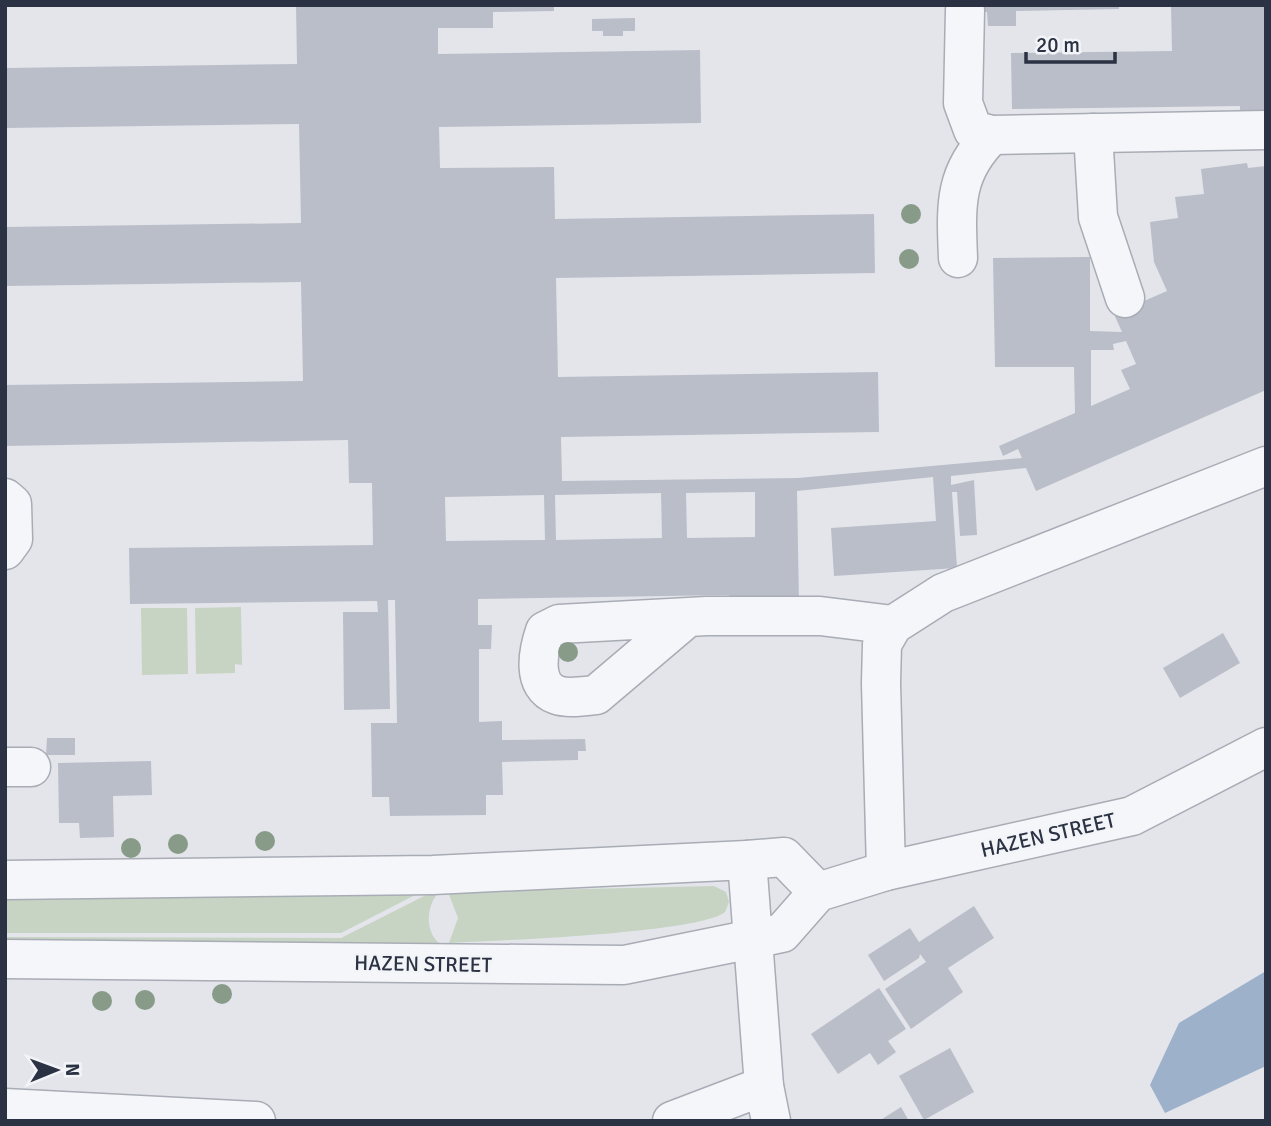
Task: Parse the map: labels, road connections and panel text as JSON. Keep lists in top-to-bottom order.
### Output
{
  "streets": {
    "street": ["HAZEN STREET"]
  },
  "scale_bar": "20 m",
  "north": "right"
}
